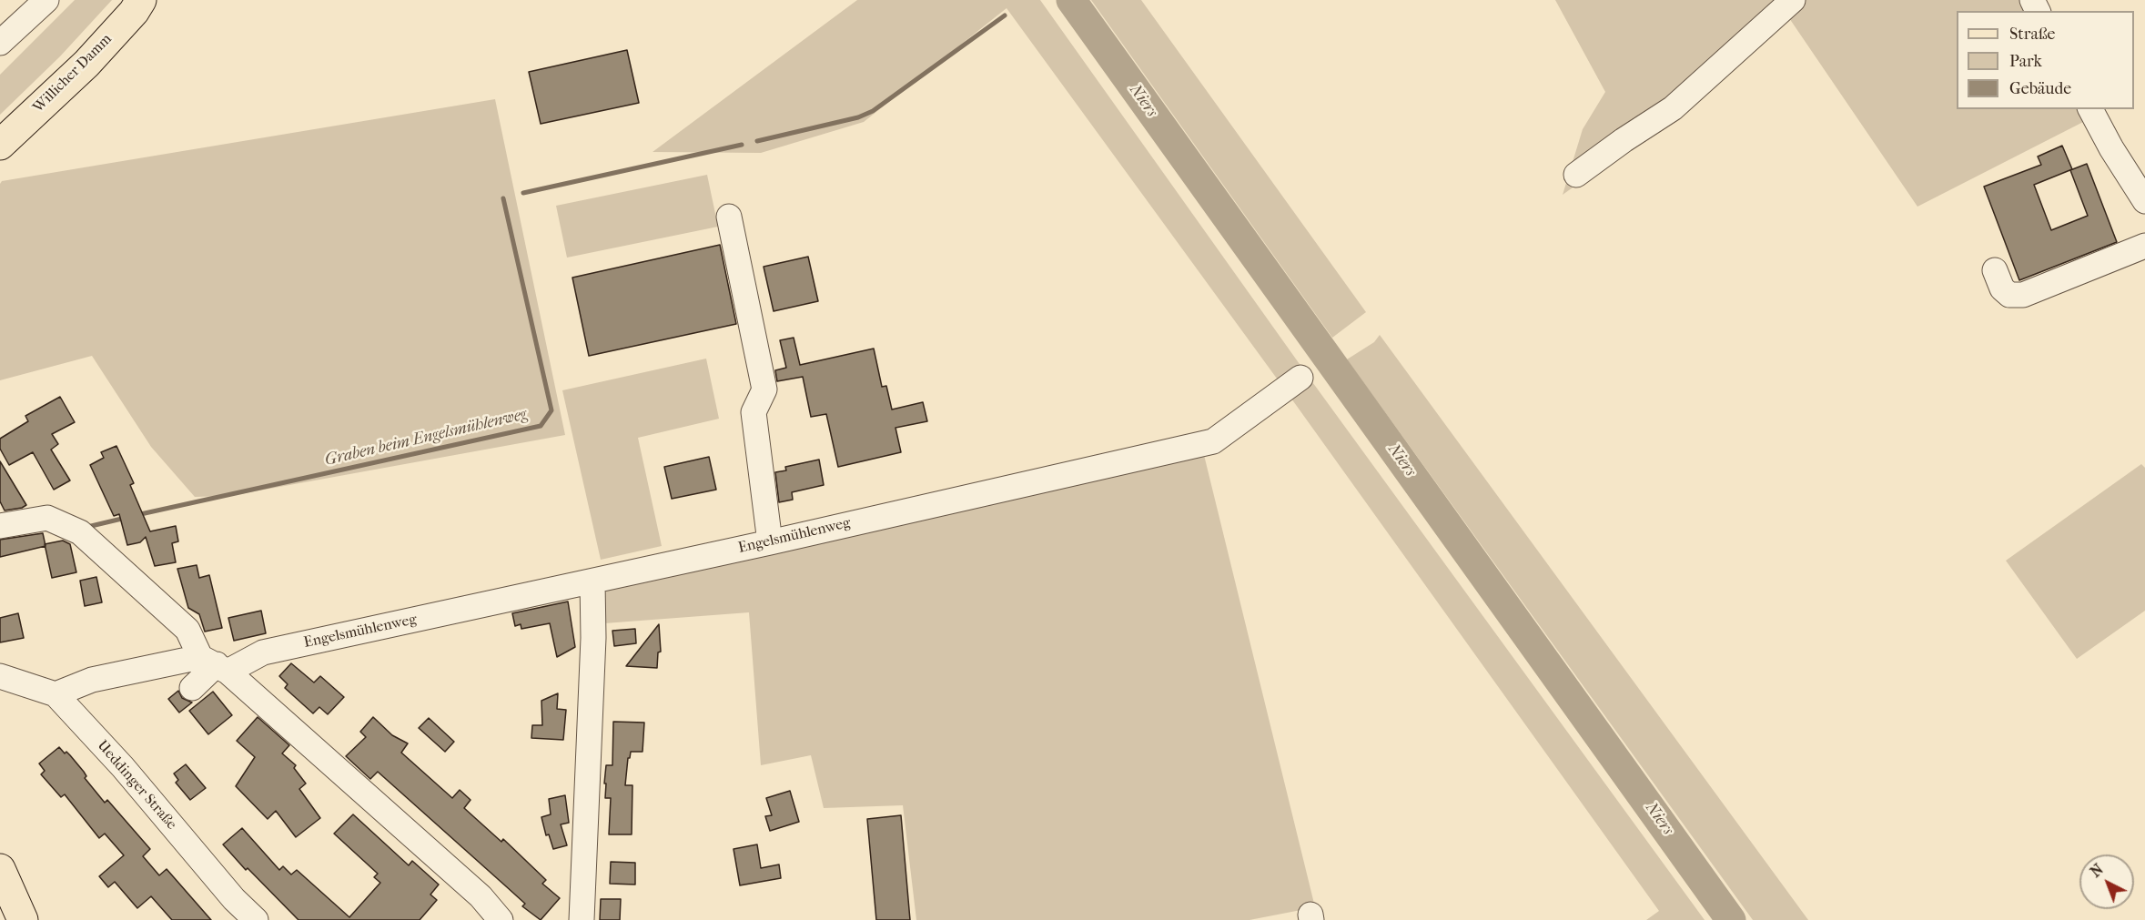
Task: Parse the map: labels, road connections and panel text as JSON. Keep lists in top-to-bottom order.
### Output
{
  "streets": {
    "main road": ["Willicher Damm"],
    "street": ["Engelsmühlenweg", "Ueddinger Straße"]
  },
  "crossings": [
    ["Engelsmühlenweg", "Ueddinger Straße"]
  ],
  "water": ["Niers", "Graben beim Engelsmühlenweg"],
  "legend": ["Straße", "Park", "Gebäude"],
  "north": "top left"
}
